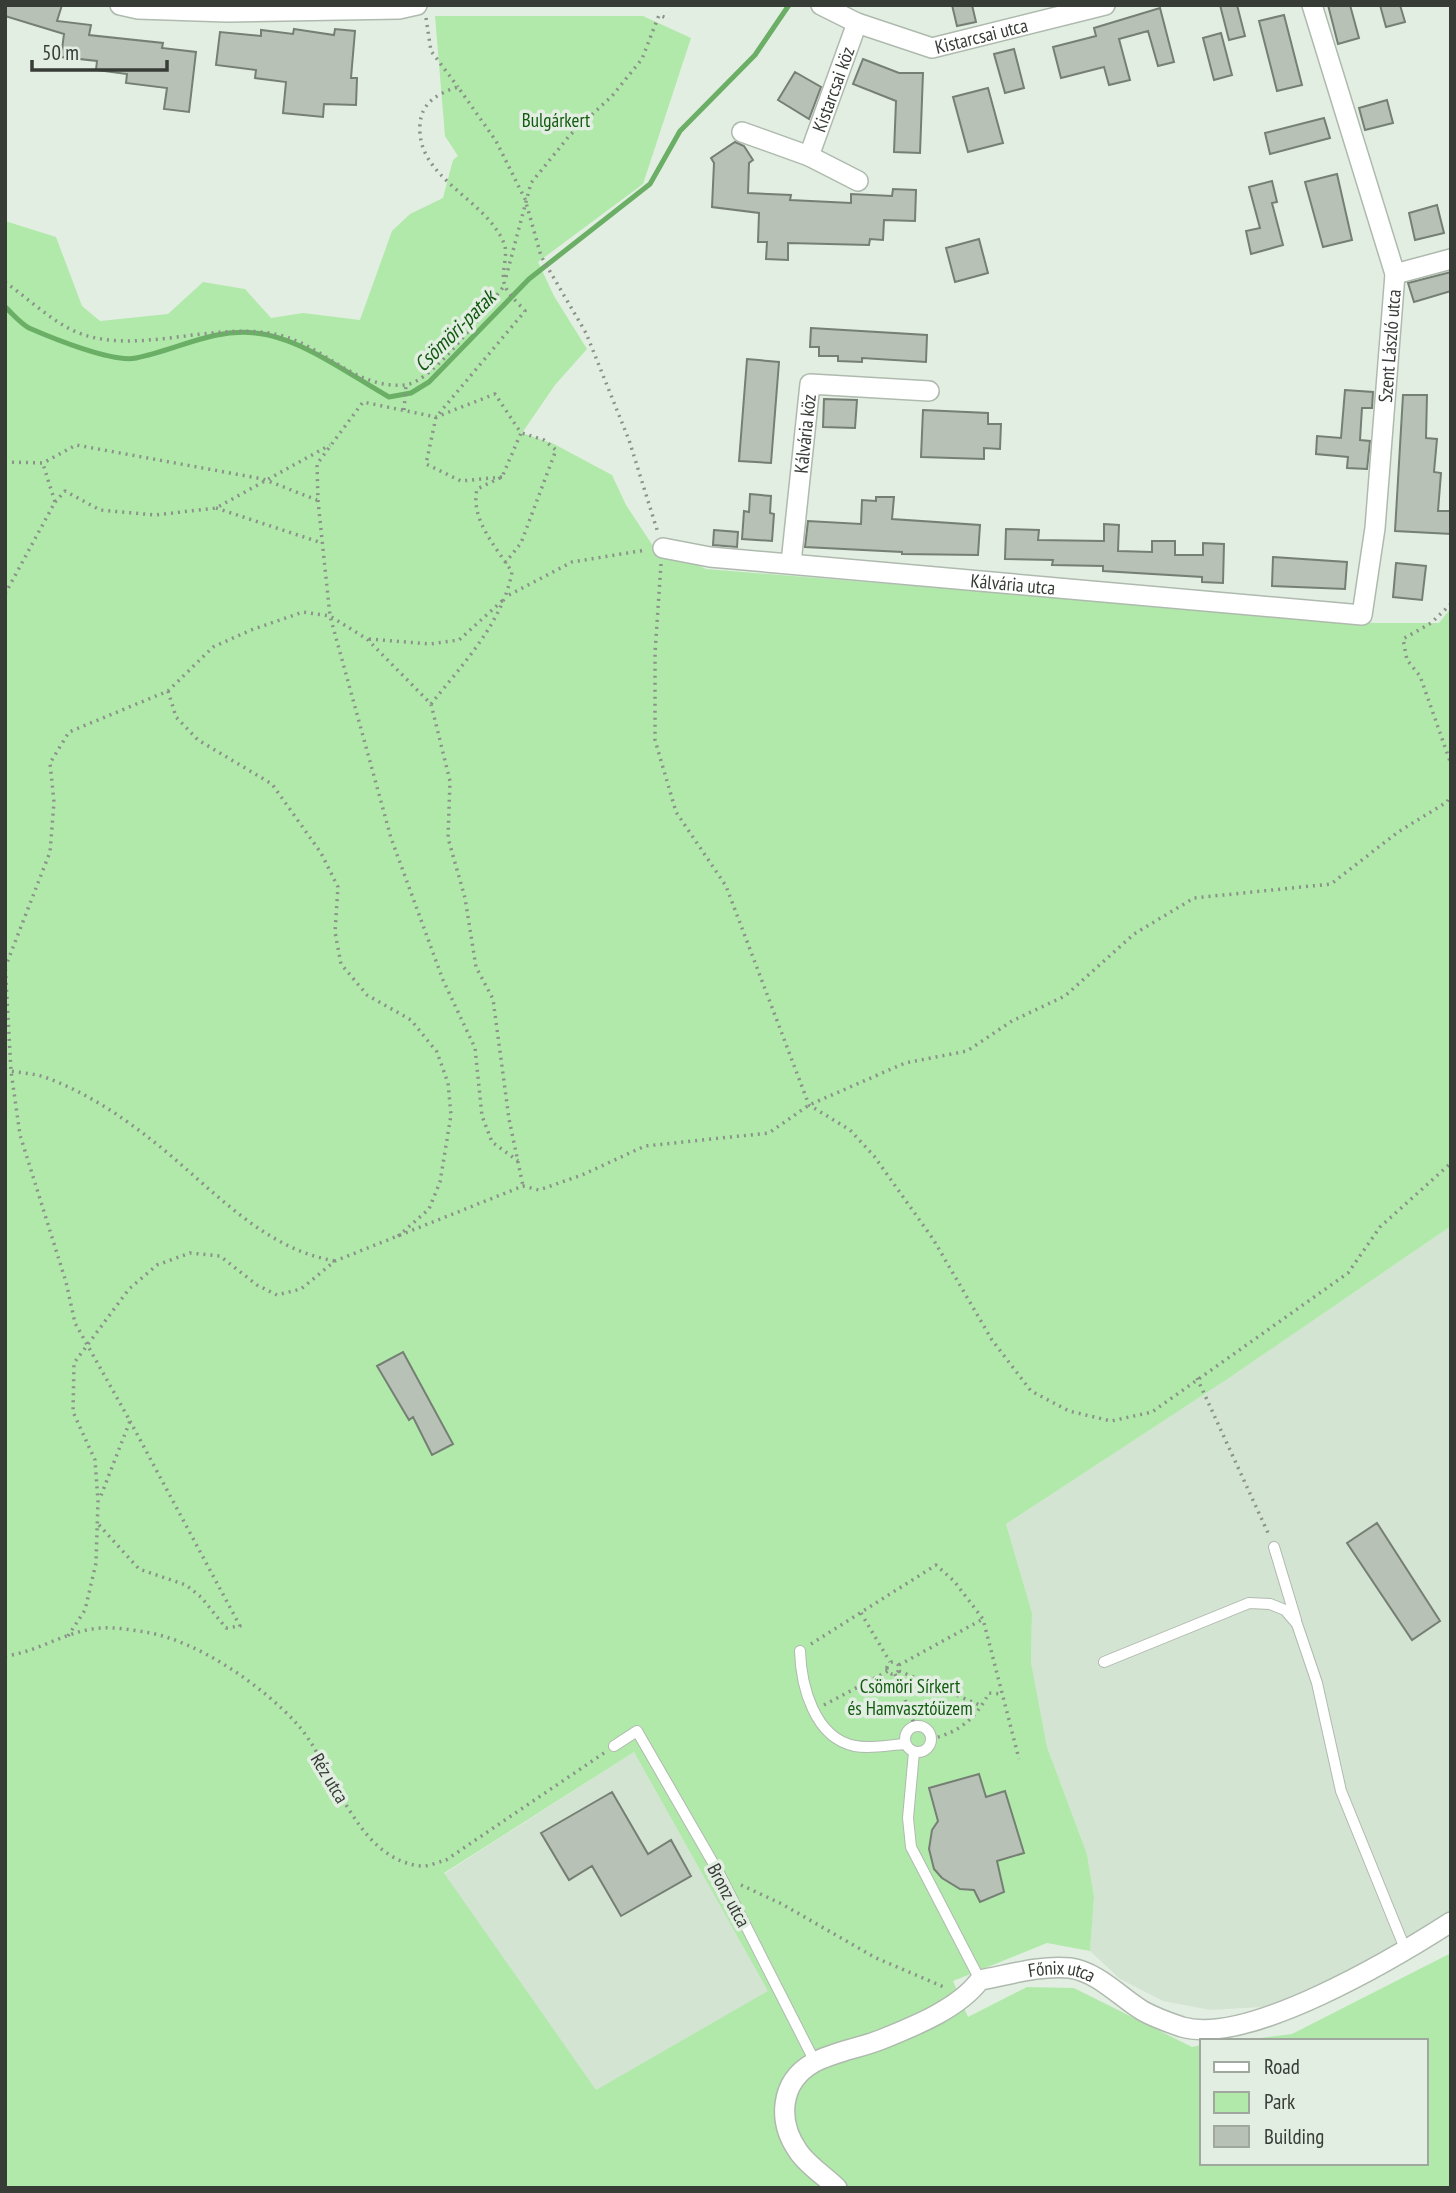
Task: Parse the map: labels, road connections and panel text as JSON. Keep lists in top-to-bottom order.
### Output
{
  "streets": {
    "street": [
      "Kistarcsai utca",
      "Kistarcsai köz",
      "Szent László utca",
      "Kálvária köz",
      "Kálvária utca",
      "Főnix utca"
    ],
    "lane": ["Bronz utca"],
    "path": ["Réz utca"]
  },
  "crossings": [
    ["Kistarcsai utca", "Kistarcsai köz"],
    ["Szent László utca", "Kálvária utca"],
    ["Kálvária köz", "Kálvária utca"],
    ["Réz utca", "Bronz utca"]
  ],
  "water": ["Csömöri-patak"],
  "parks": ["Bulgárkert", "Csömöri Sírkert és Hamvasztóüzem"],
  "legend": ["Road", "Park", "Building"],
  "scale_bar": "50 m"
}
